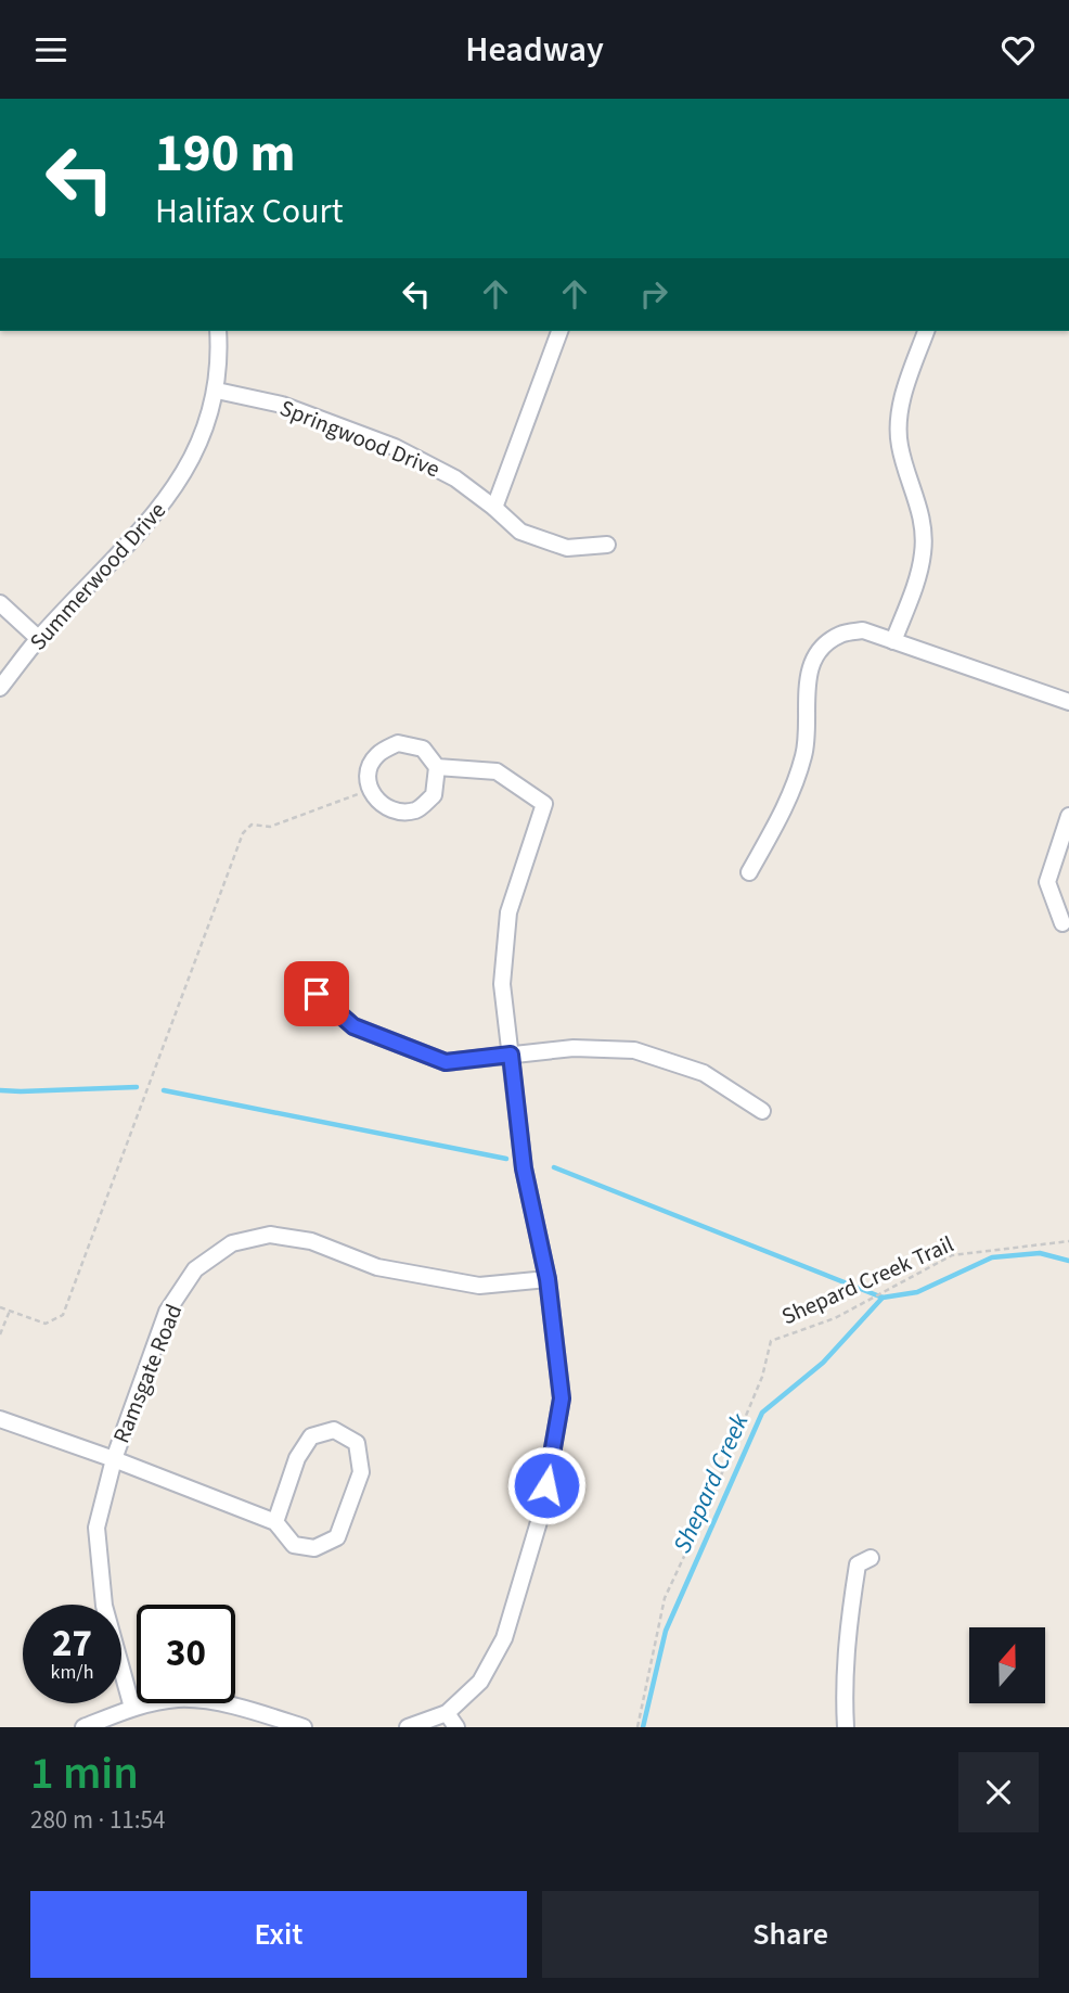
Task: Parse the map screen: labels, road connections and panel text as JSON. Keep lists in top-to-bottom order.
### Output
{
  "streets": {
    "street": ["Springwood Drive", "Summerwood Drive", "Ramsgate Road"],
    "path": ["Shepard Creek Trail"]
  },
  "crossings": [
    ["Springwood Drive", "Summerwood Drive"]
  ],
  "water": ["Shepard Creek"],
  "north": "top",
  "page": {
    "header": "Headway",
    "turn": ["190 m", "Halifax Court"],
    "speed": "27 km/h",
    "limit": "30",
    "heading": ["1 min", "280 m · 11:54"],
    "buttons": ["Exit", "Share"]
  }
}
